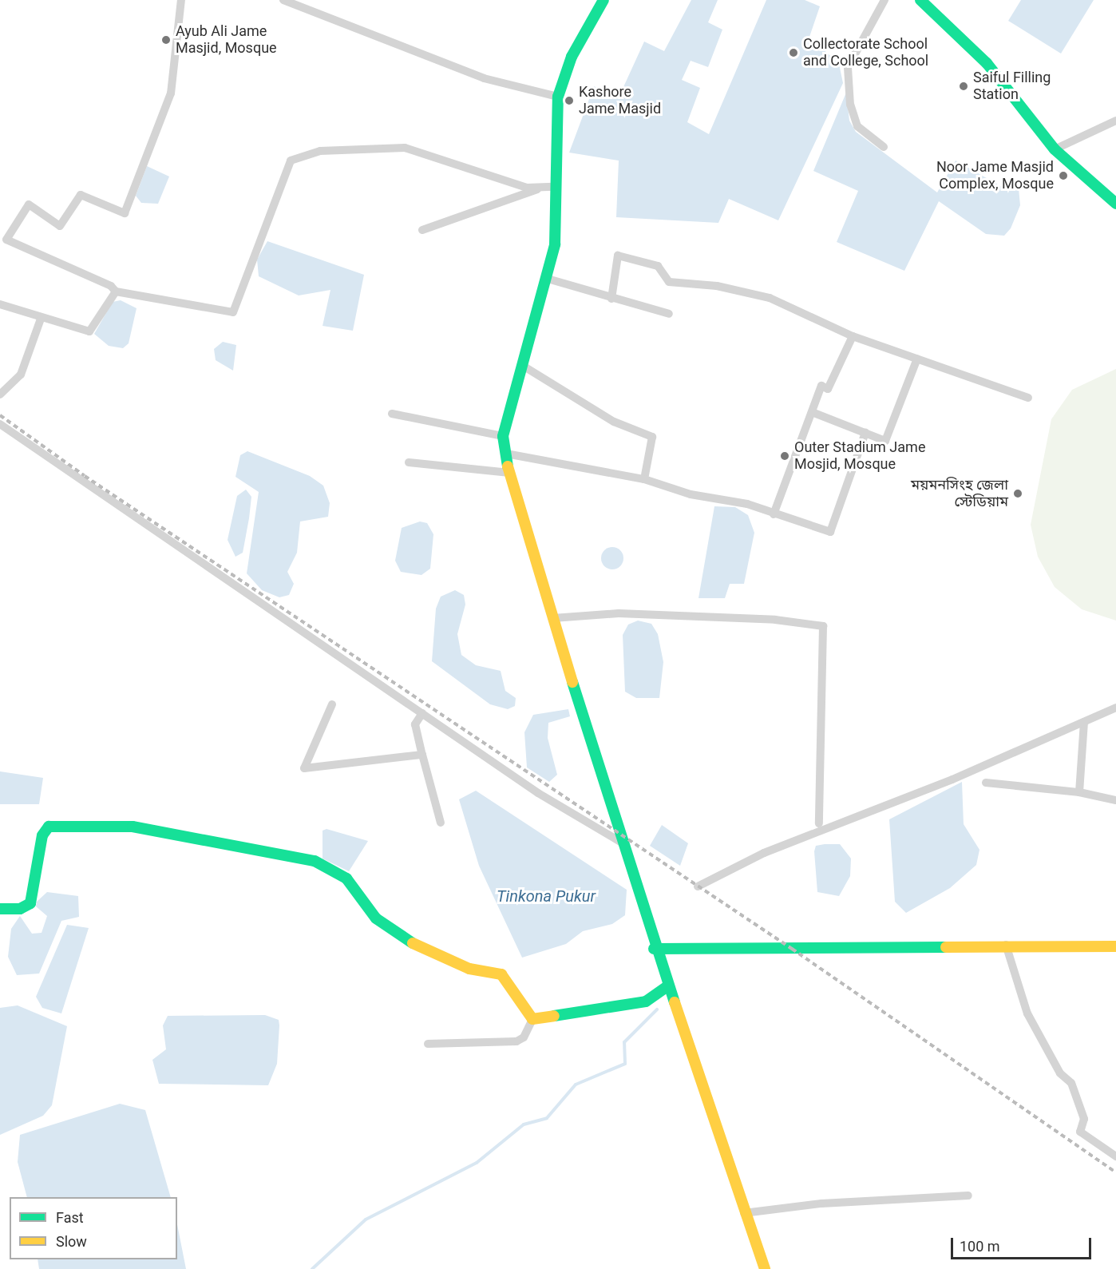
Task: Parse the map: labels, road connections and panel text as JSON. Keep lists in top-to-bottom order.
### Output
{
  "water": ["Tinkona Pukur"],
  "places": [
    "Ayub Ali Jame Masjid, Mosque",
    "Collectorate School and College, School",
    "Saiful Filling Station",
    "Kashore Jame Masjid",
    "Noor Jame Masjid Complex, Mosque",
    "Outer Stadium Jame Mosjid, Mosque",
    "ময়মনসিংহ জেলা স্টেডিয়াম"
  ],
  "legend": ["Fast", "Slow"],
  "scale_bar": "100 m"
}
